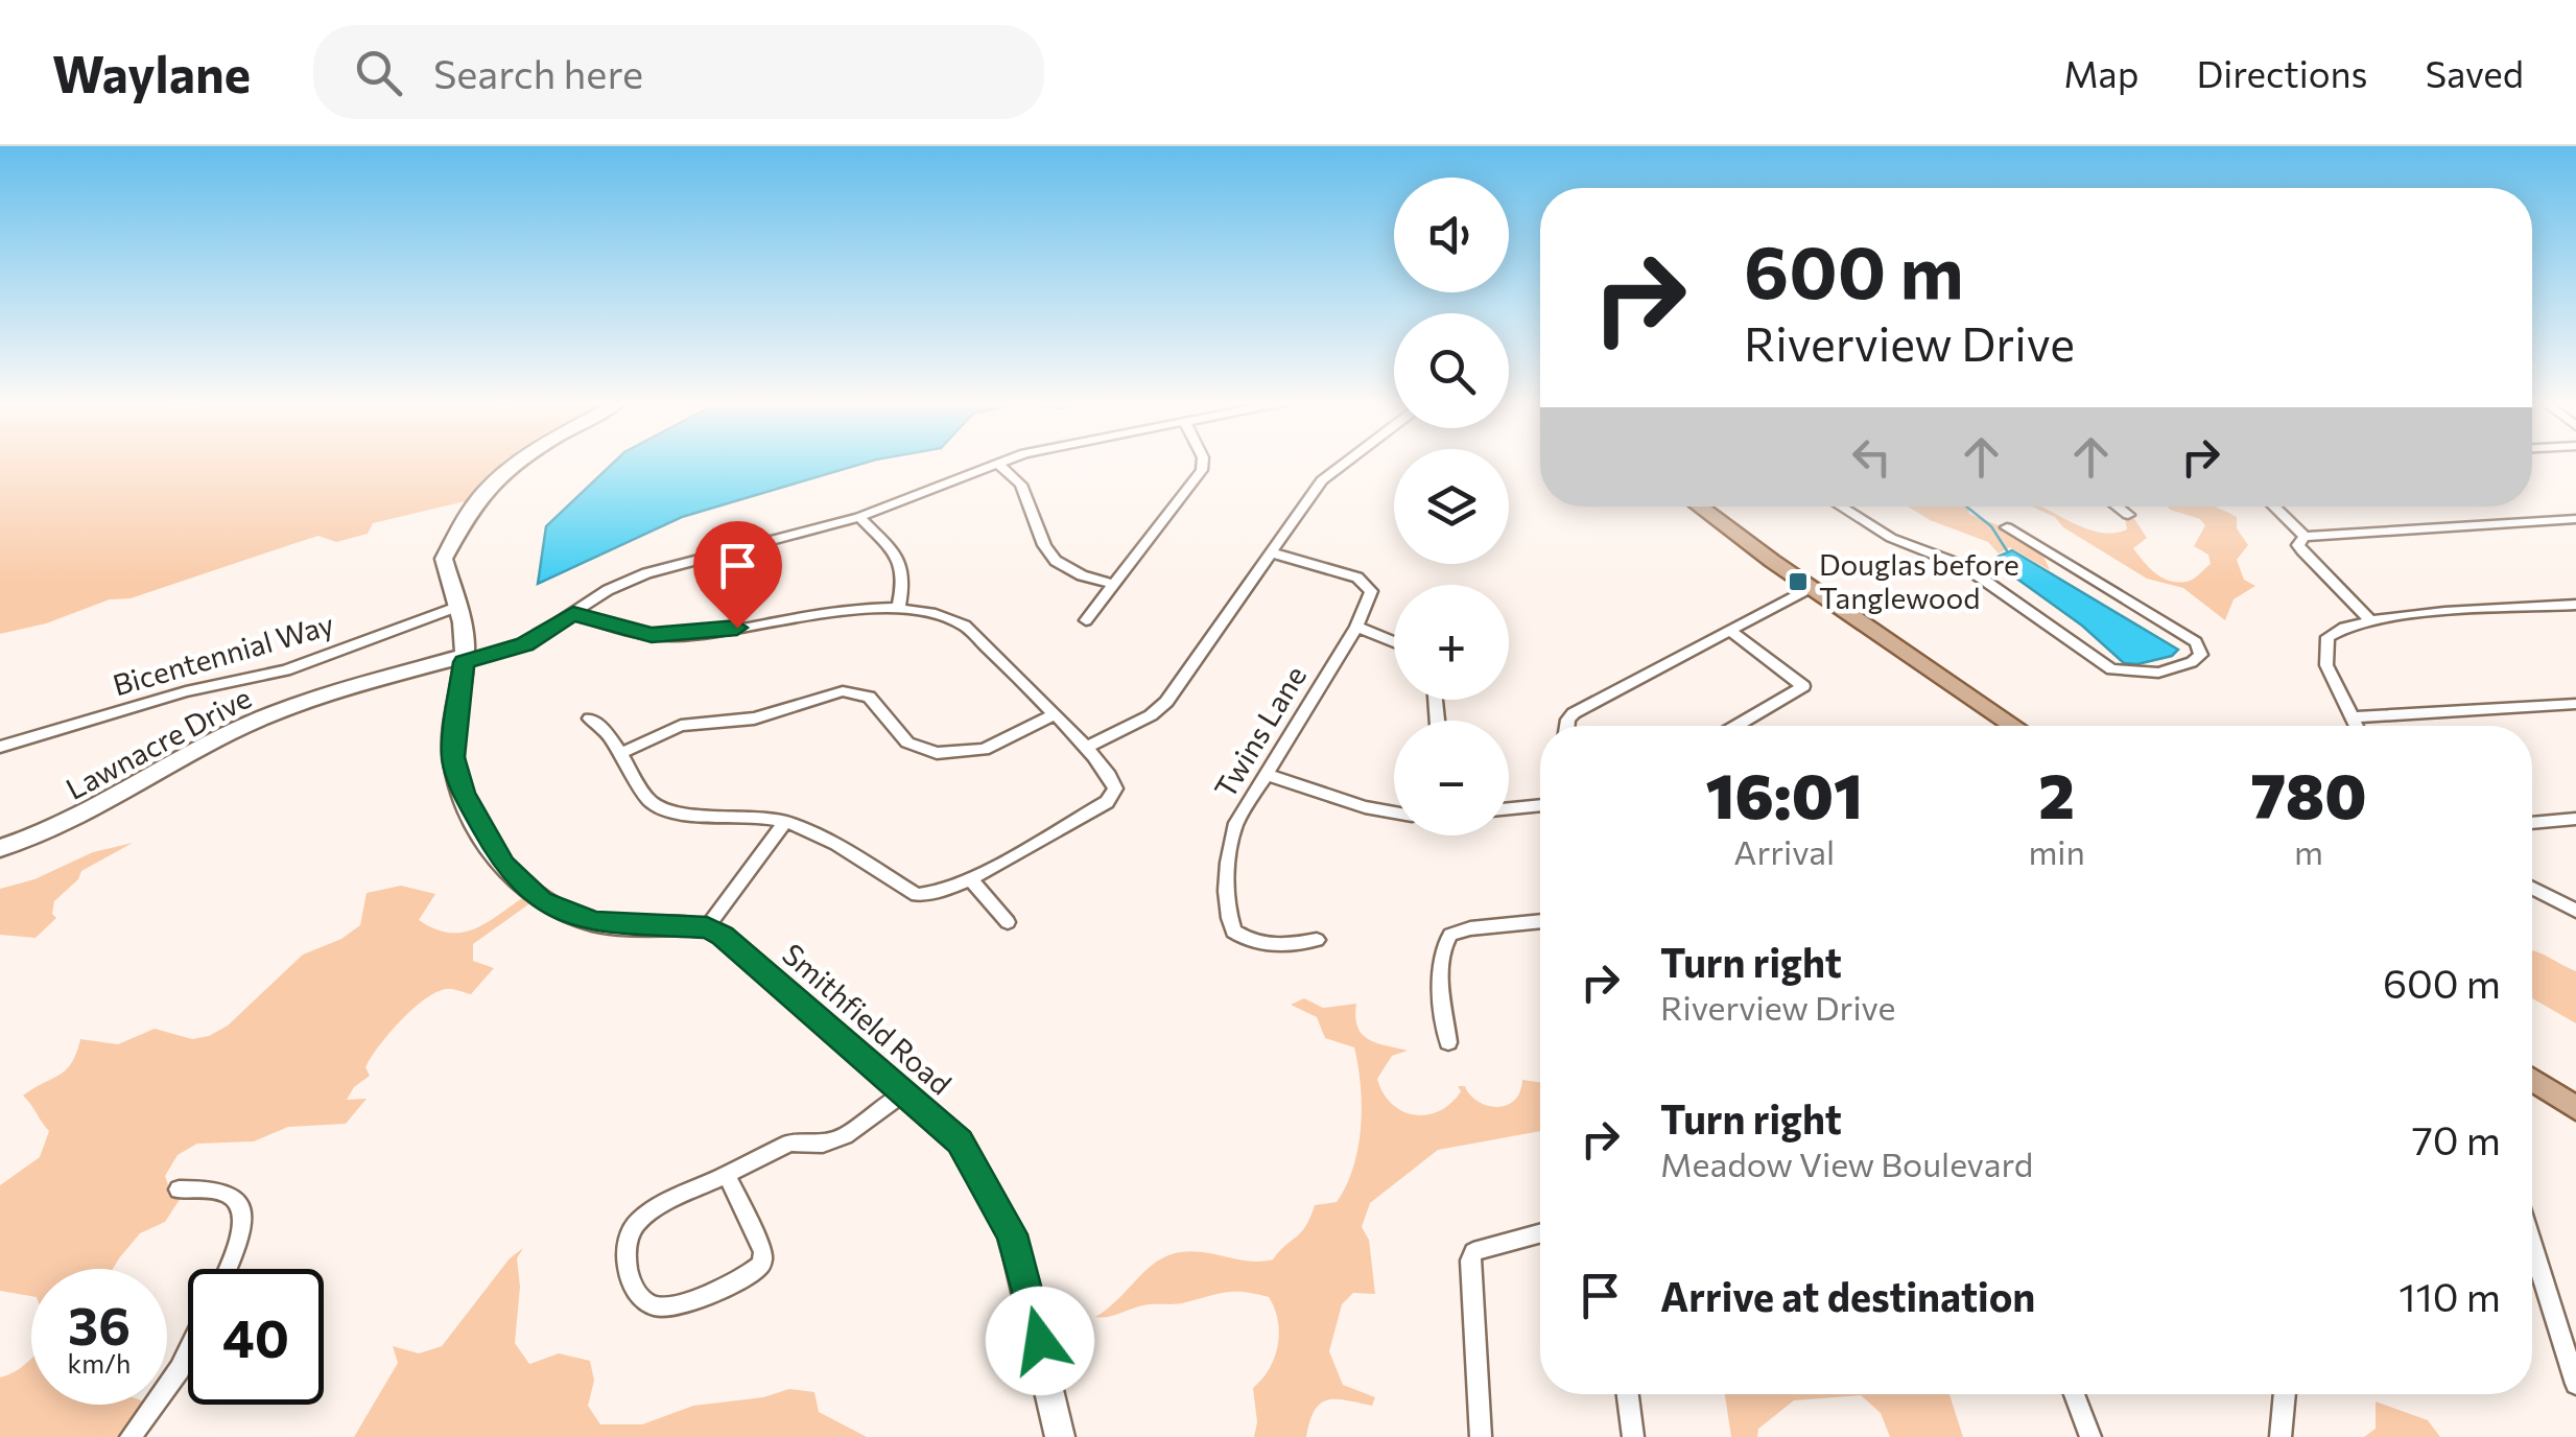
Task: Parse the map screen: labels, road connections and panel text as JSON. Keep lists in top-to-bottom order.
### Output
{
  "streets": {
    "street": [
      "Bicentennial Way",
      "Twins Lane",
      "Lawnacre Drive",
      "Smithfield Road"
    ]
  },
  "places": {
    "transit": ["Douglas before Tanglewood"]
  },
  "page": {
    "header": "Waylane",
    "search": "Search here",
    "nav": ["Map", "Directions", "Saved"],
    "map_buttons": ["+", "−"],
    "turn": ["600 m", "Riverview Drive"],
    "eta": [
      "16:01",
      "Arrival",
      "2",
      "min",
      "780",
      "m"
    ],
    "list": [
      {
        "name": "Turn right",
        "note": "Riverview Drive",
        "value": "600 m"
      },
      {
        "name": "Turn right",
        "note": "Meadow View Boulevard",
        "value": "70 m"
      },
      {
        "name": "Arrive at destination",
        "value": "110 m"
      }
    ],
    "speed": "36 km/h",
    "limit": "40"
  }
}
